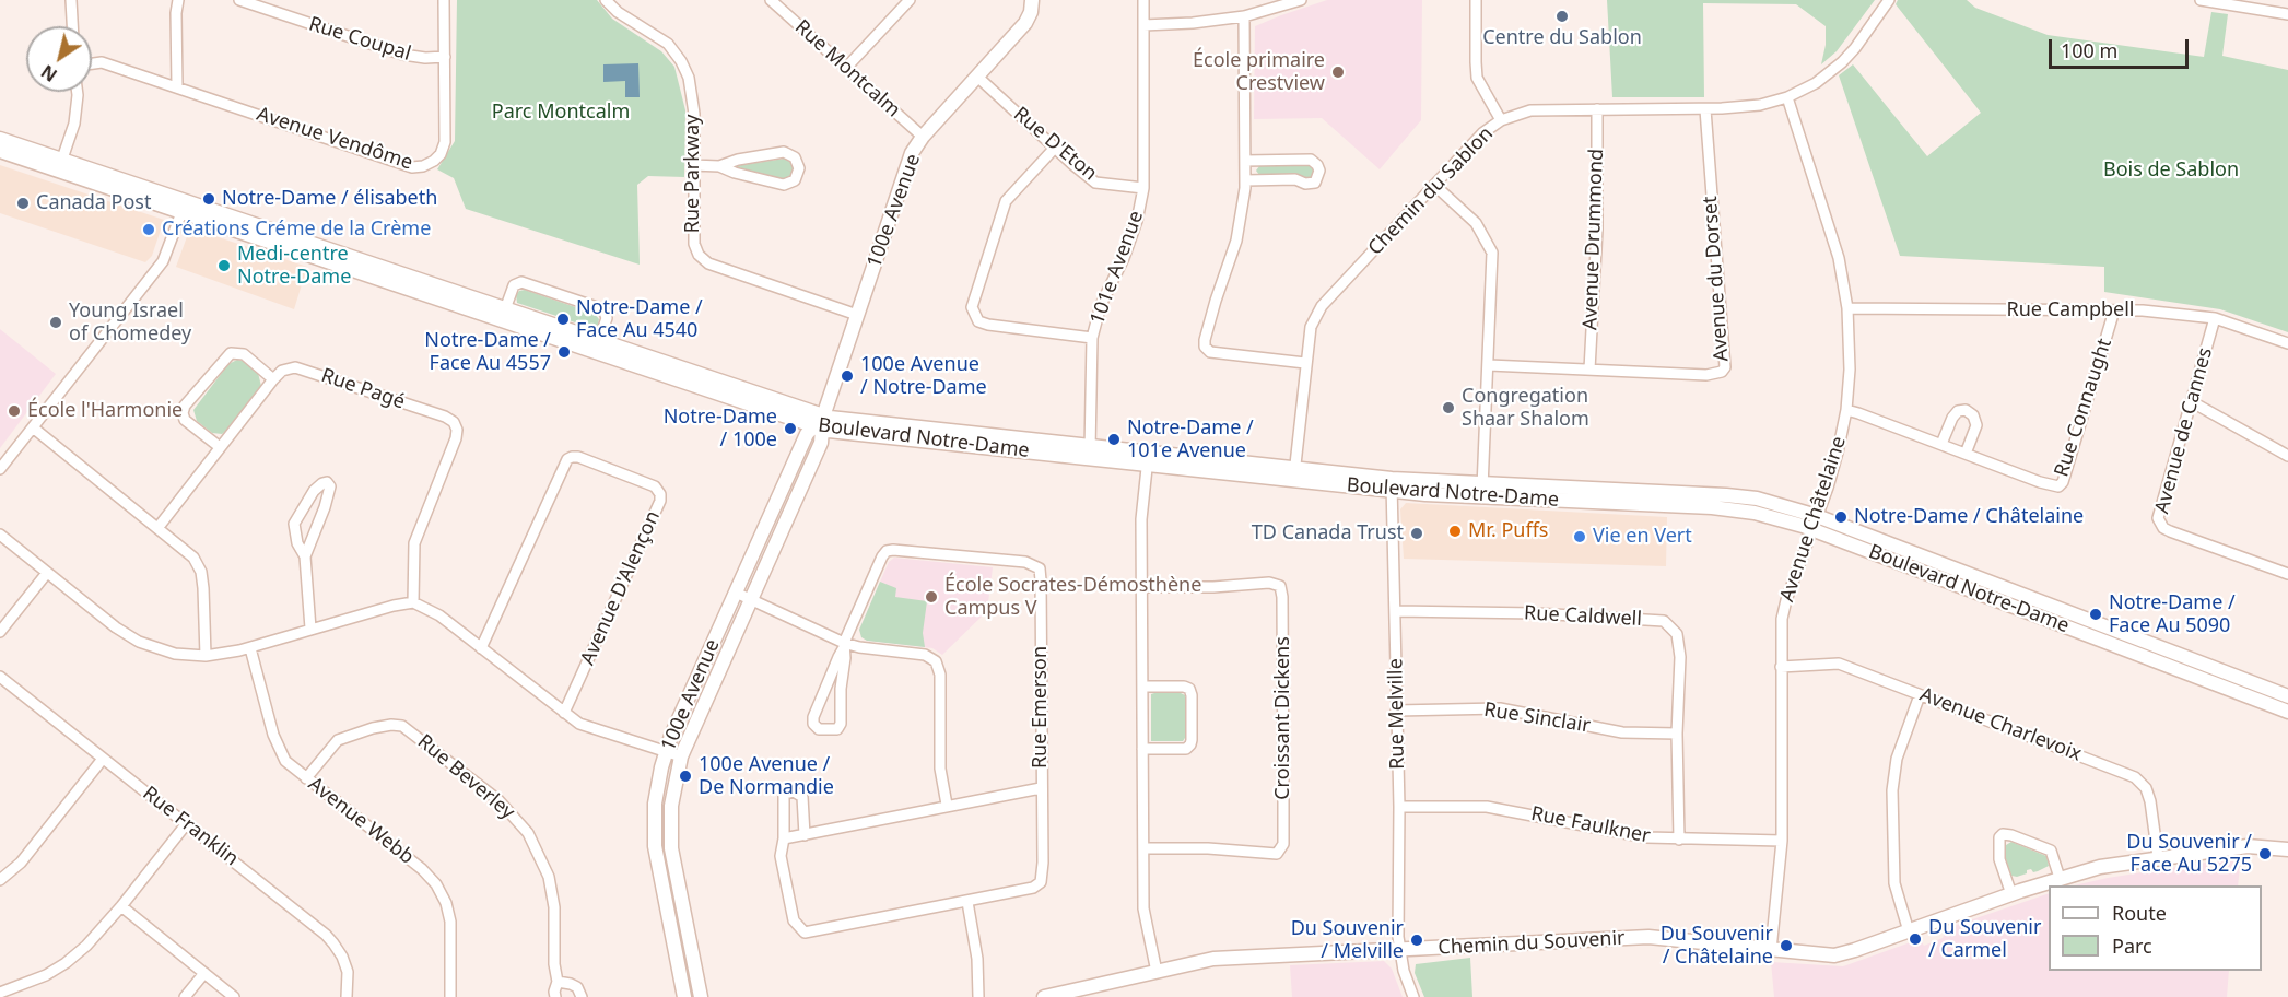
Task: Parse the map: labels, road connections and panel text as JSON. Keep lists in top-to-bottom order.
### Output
{
  "streets": {
    "street": [
      "Rue Coupal",
      "Rue Montcalm",
      "Avenue Vendôme",
      "Rue D'Eton",
      "Rue Parkway",
      "Chemin du Sablon",
      "100e Avenue",
      "Avenue Drummond",
      "101e Avenue",
      "Avenue du Dorset",
      "Rue Campbell",
      "Rue Pagé",
      "Rue Connaught",
      "Avenue de Cannes",
      "Boulevard Notre-Dame",
      "Avenue Châtelaine",
      "Avenue D'Alençon",
      "Rue Caldwell",
      "Rue Emerson",
      "Rue Melville",
      "Croissant Dickens",
      "Rue Sinclair",
      "Avenue Charlevoix",
      "Rue Beverley",
      "Avenue Webb",
      "Rue Faulkner",
      "Rue Franklin",
      "Chemin du Souvenir"
    ]
  },
  "crossings": [
    ["Rue Coupal", "Avenue Vendôme"],
    ["Rue Montcalm", "100e Avenue"],
    ["Rue D'Eton", "100e Avenue"],
    ["Rue D'Eton", "101e Avenue"],
    ["Rue Parkway", "100e Avenue"],
    ["Chemin du Sablon", "Avenue Drummond"],
    ["Chemin du Sablon", "Avenue du Dorset"],
    ["Chemin du Sablon", "Boulevard Notre-Dame"],
    ["Chemin du Sablon", "Avenue Châtelaine"],
    ["100e Avenue", "Boulevard Notre-Dame"],
    ["Avenue Drummond", "Avenue du Dorset"],
    ["101e Avenue", "Boulevard Notre-Dame"],
    ["Rue Campbell", "Rue Connaught"],
    ["Rue Campbell", "Avenue de Cannes"],
    ["Rue Campbell", "Avenue Châtelaine"],
    ["Rue Connaught", "Avenue Châtelaine"],
    ["Boulevard Notre-Dame", "Avenue Châtelaine"],
    ["Boulevard Notre-Dame", "Rue Melville"],
    ["Avenue Châtelaine", "Avenue Charlevoix"],
    ["Avenue Châtelaine", "Rue Faulkner"],
    ["Avenue Châtelaine", "Chemin du Souvenir"],
    ["Rue Caldwell", "Rue Melville"],
    ["Rue Caldwell", "Rue Sinclair"],
    ["Rue Caldwell", "Rue Faulkner"],
    ["Rue Melville", "Rue Sinclair"],
    ["Rue Melville", "Rue Faulkner"],
    ["Rue Melville", "Chemin du Souvenir"],
    ["Avenue Charlevoix", "Chemin du Souvenir"],
    ["Rue Beverley", "Avenue Webb"]
  ],
  "parks": ["Parc Montcalm", "Bois de Sablon"],
  "places": [
    "Centre du Sablon",
    "École primaire Crestview",
    "Notre-Dame / élisabeth",
    "Canada Post",
    "Créations Créme de la Crème",
    "Medi-centre Notre-Dame",
    "Notre-Dame / Face Au 4540",
    "Young Israel of Chomedey",
    "Notre-Dame / Face Au 4557",
    "100e Avenue / Notre-Dame",
    "Congregation Shaar Shalom",
    "École l'Harmonie",
    "Notre-Dame / 100e",
    "Notre-Dame / 101e Avenue",
    "Notre-Dame / Châtelaine",
    "Mr. Puffs",
    "TD Canada Trust",
    "Vie en Vert",
    "École Socrates-Démosthène Campus V",
    "Notre-Dame / Face Au 5090",
    "100e Avenue / De Normandie",
    "Du Souvenir / Face Au 5275",
    "Du Souvenir / Carmel",
    "Du Souvenir / Melville",
    "Du Souvenir / Châtelaine"
  ],
  "legend": ["Route", "Parc"],
  "scale_bar": "100 m",
  "north": "bottom left"
}
